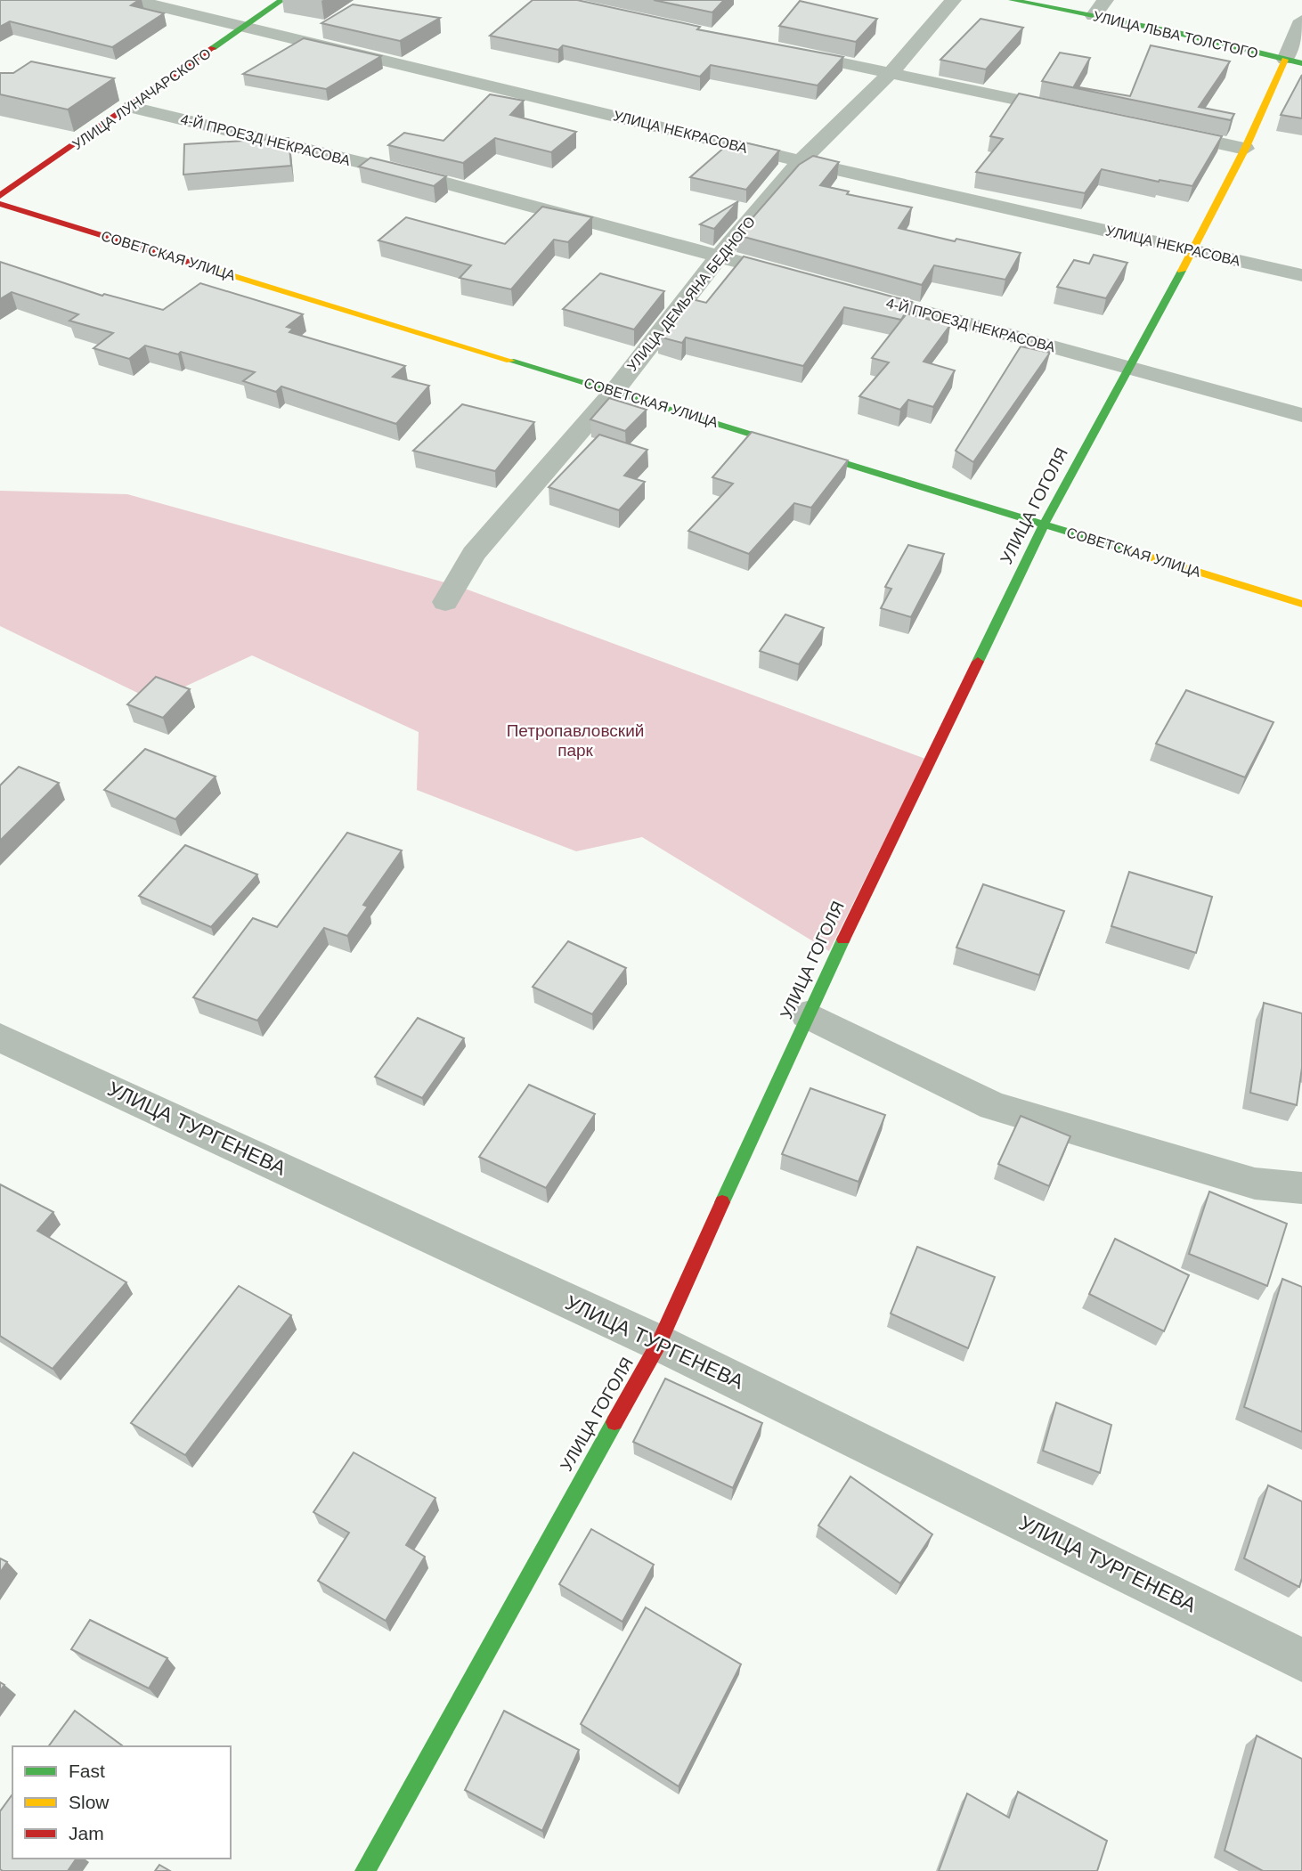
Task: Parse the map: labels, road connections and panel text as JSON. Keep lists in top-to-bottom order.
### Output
{
  "streets": {
    "street": [
      "УЛИЦА ЛЬВА ТОЛСТОГО",
      "УЛИЦА ЛУНАЧАРСКОГО",
      "УЛИЦА НЕКРАСОВА",
      "4-Й ПРОЕЗД НЕКРАСОВА",
      "СОВЕТСКАЯ УЛИЦА",
      "УЛИЦА ДЕМЬЯНА БЕДНОГО",
      "УЛИЦА ГОГОЛЯ",
      "УЛИЦА ТУРГЕНЕВА"
    ]
  },
  "crossings": [
    ["УЛИЦА ЛЬВА ТОЛСТОГО", "УЛИЦА ГОГОЛЯ"],
    ["УЛИЦА ЛУНАЧАРСКОГО", "УЛИЦА НЕКРАСОВА"],
    ["УЛИЦА ЛУНАЧАРСКОГО", "4-Й ПРОЕЗД НЕКРАСОВА"],
    ["УЛИЦА НЕКРАСОВА", "УЛИЦА ДЕМЬЯНА БЕДНОГО"],
    ["УЛИЦА НЕКРАСОВА", "УЛИЦА ГОГОЛЯ"],
    ["4-Й ПРОЕЗД НЕКРАСОВА", "УЛИЦА ДЕМЬЯНА БЕДНОГО"],
    ["4-Й ПРОЕЗД НЕКРАСОВА", "УЛИЦА ГОГОЛЯ"],
    ["СОВЕТСКАЯ УЛИЦА", "УЛИЦА ДЕМЬЯНА БЕДНОГО"],
    ["СОВЕТСКАЯ УЛИЦА", "УЛИЦА ГОГОЛЯ"],
    ["УЛИЦА ГОГОЛЯ", "УЛИЦА ТУРГЕНЕВА"]
  ],
  "parks": ["Петропавловский парк"],
  "legend": ["Fast", "Slow", "Jam"]
}
